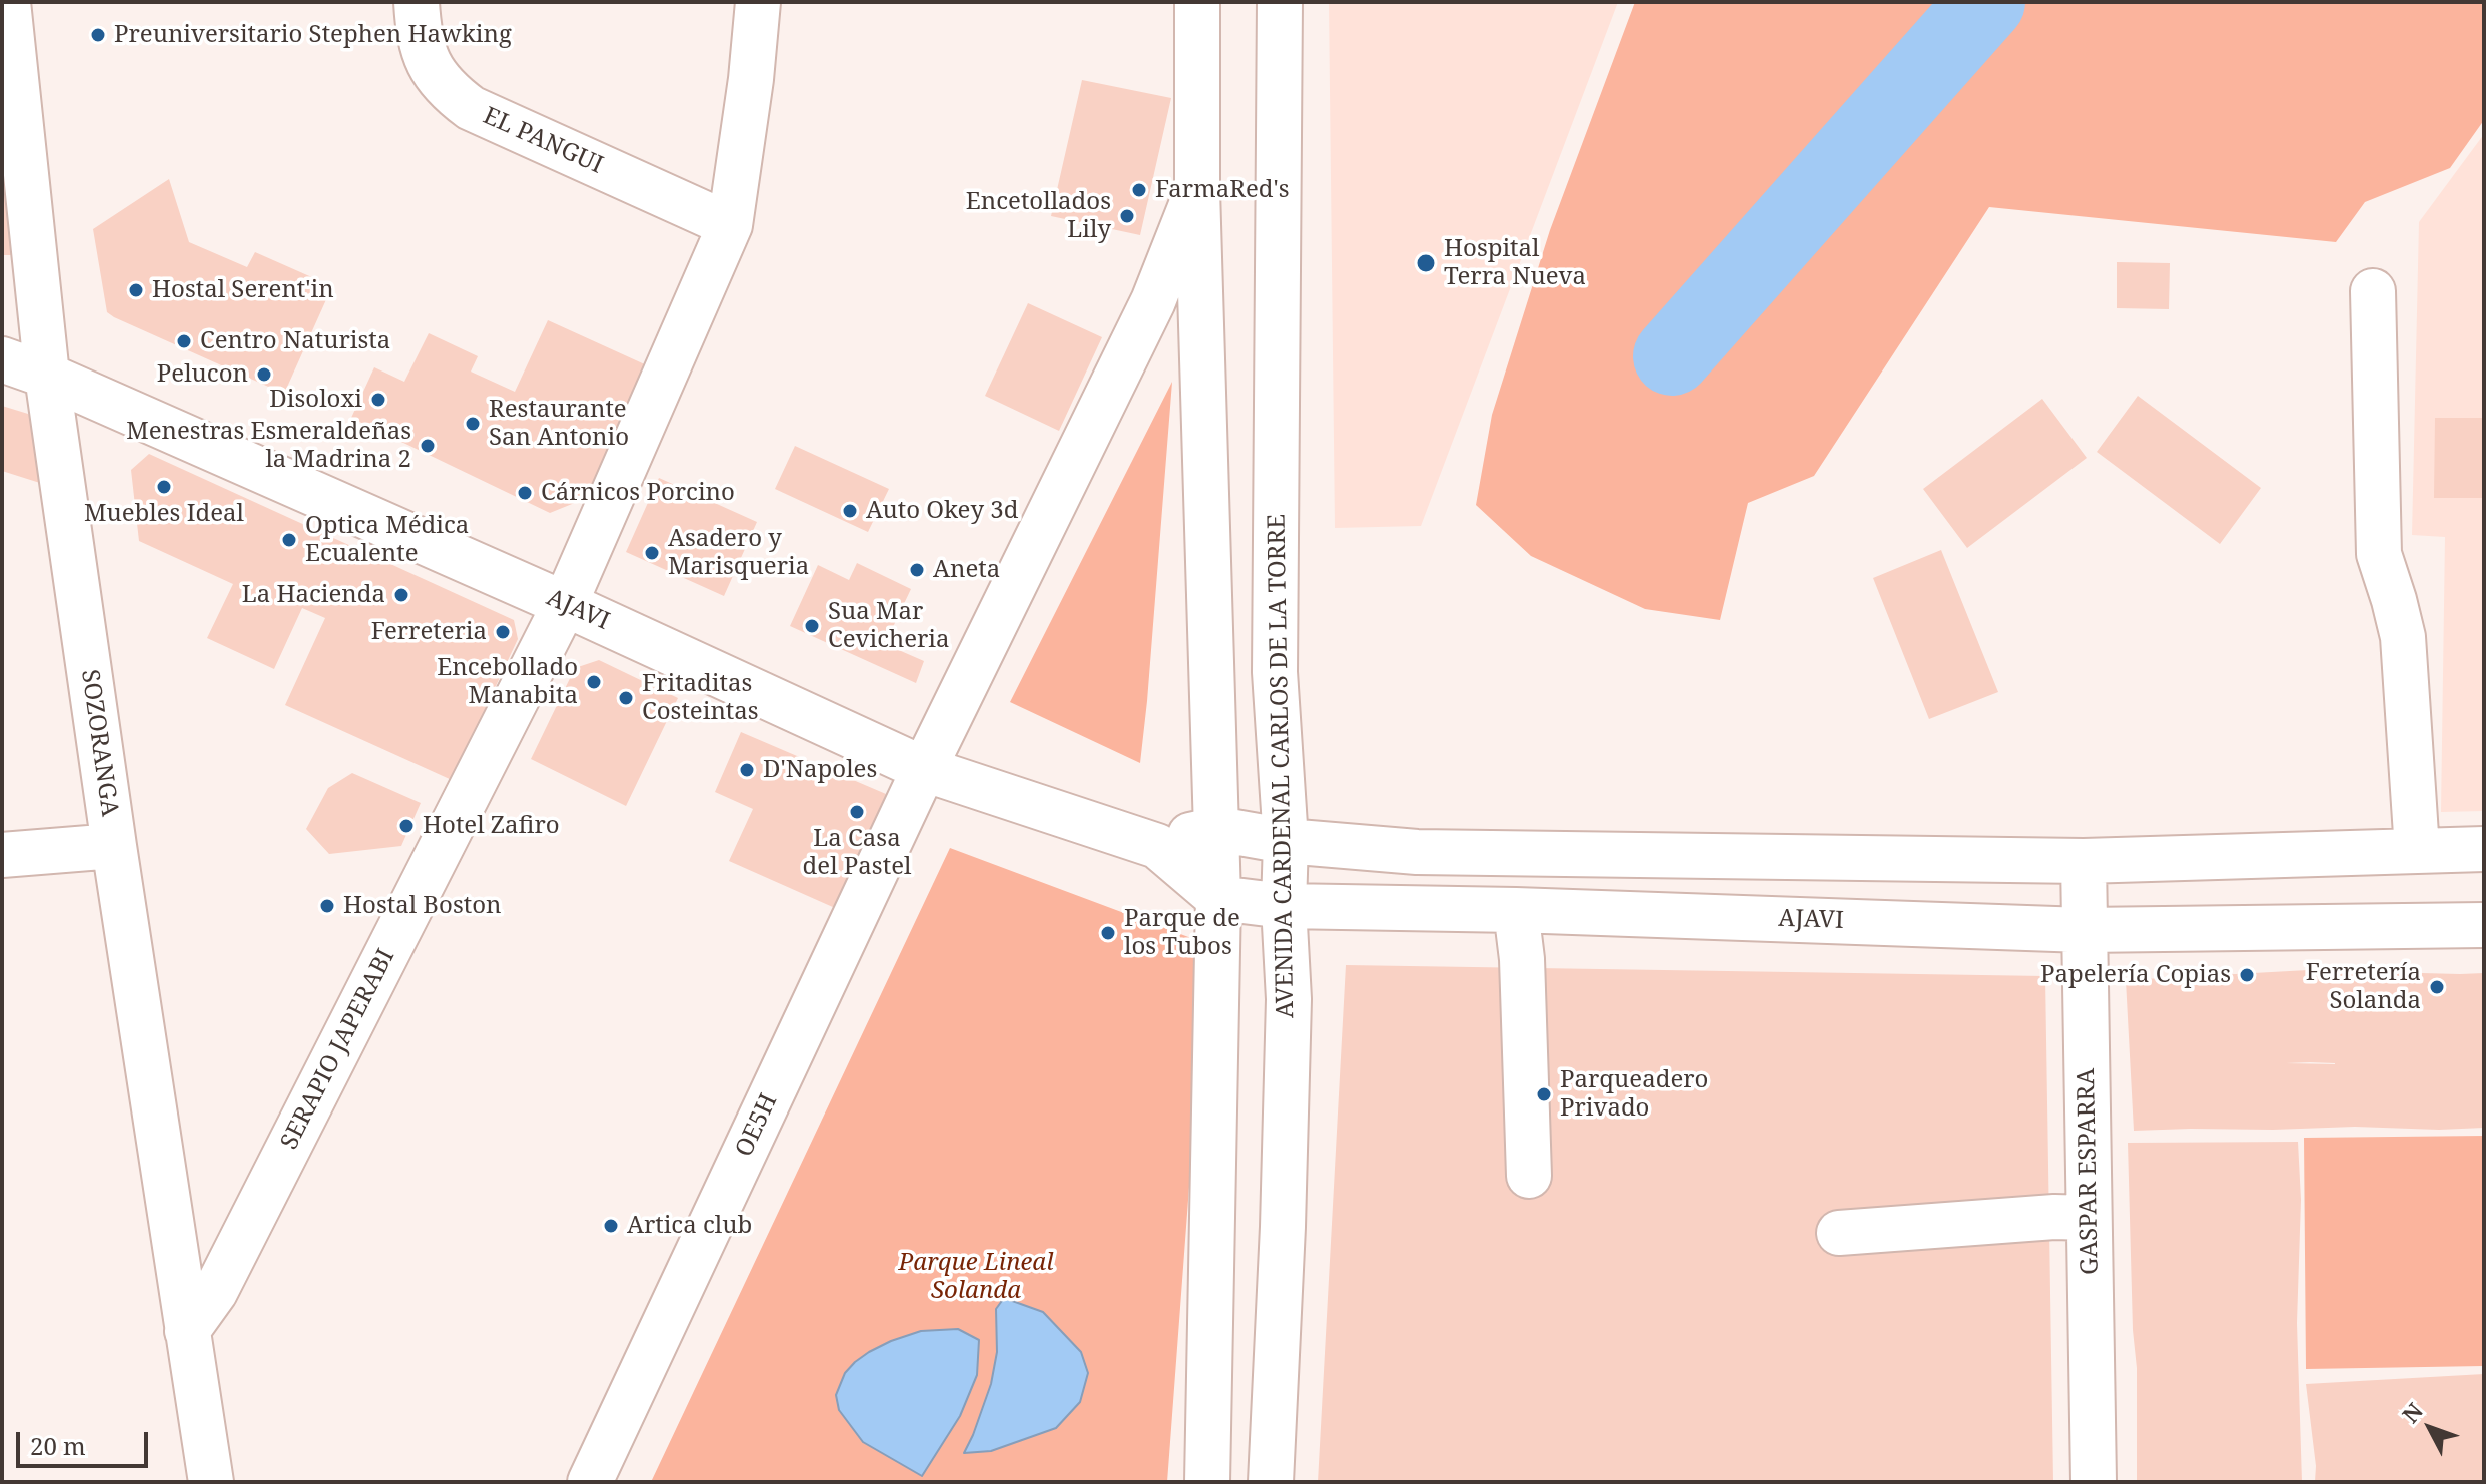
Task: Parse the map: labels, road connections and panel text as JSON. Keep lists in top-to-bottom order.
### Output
{
  "streets": {
    "street": [
      "EL PANGUI",
      "AJAVI",
      "SOZORANGA",
      "AVENIDA CARDENAL CARLOS DE LA TORRE",
      "SERAPIO JAPERABI",
      "OE5H",
      "GASPAR ESPARRA"
    ]
  },
  "crossings": [
    ["EL PANGUI", "SERAPIO JAPERABI"],
    ["AJAVI", "SOZORANGA"],
    ["AJAVI", "AVENIDA CARDENAL CARLOS DE LA TORRE"],
    ["AJAVI", "SERAPIO JAPERABI"],
    ["AJAVI", "OE5H"],
    ["AJAVI", "GASPAR ESPARRA"],
    ["SOZORANGA", "SERAPIO JAPERABI"]
  ],
  "parks": ["Parque Lineal Solanda"],
  "places": [
    "Preuniversitario Stephen Hawking",
    "FarmaRed's",
    "Encetollados Lily",
    "Hospital Terra Nueva",
    "Hostal Serent'in",
    "Centro Naturista",
    "Pelucon",
    "Disoloxi",
    "Restaurante San Antonio",
    "Menestras Esmeraldeñas la Madrina 2",
    "Muebles Ideal",
    "Cárnicos Porcino",
    "Auto Okey 3d",
    "Optica Médica Ecualente",
    "Asadero y Marisqueria",
    "Aneta",
    "La Hacienda",
    "Sua Mar Cevicheria",
    "Ferreteria",
    "Encebollado Manabita",
    "Fritaditas Costeintas",
    "D'Napoles",
    "La Casa del Pastel",
    "Hotel Zafiro",
    "Hostal Boston",
    "Parque de los Tubos",
    "Papelería Copias",
    "Ferretería Solanda",
    "Parqueadero Privado",
    "Artica club"
  ],
  "scale_bar": "20 m",
  "north": "top left"
}
